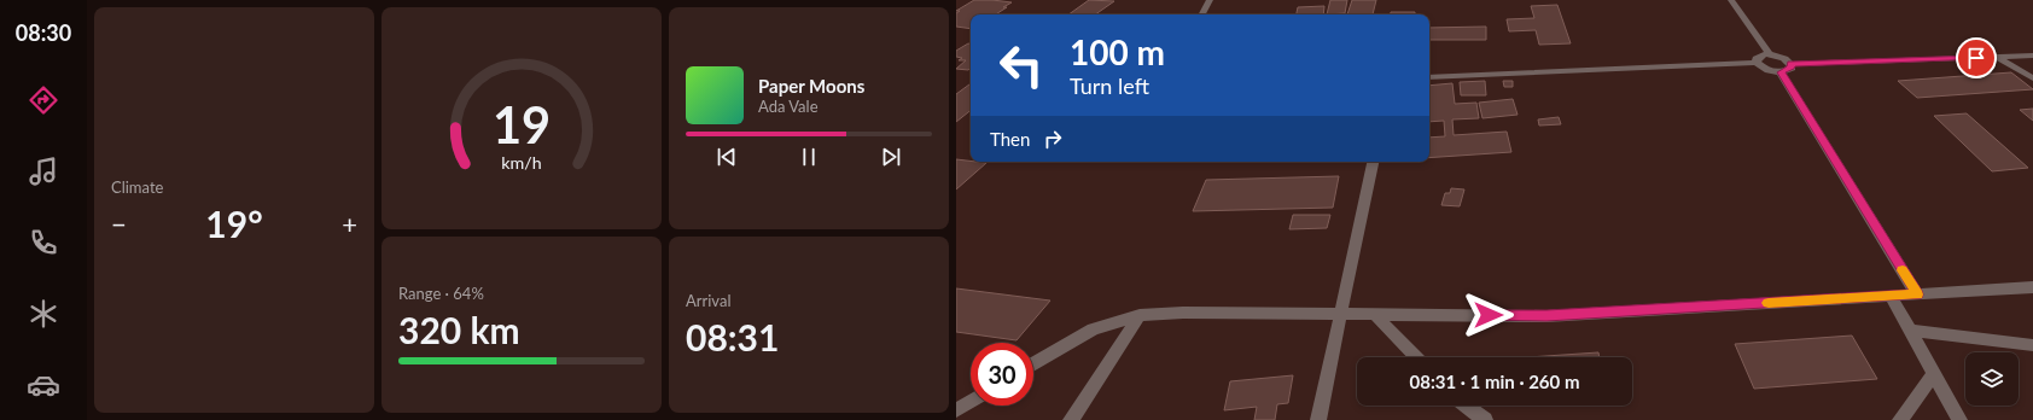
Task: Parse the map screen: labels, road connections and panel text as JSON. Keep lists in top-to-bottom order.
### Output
{
  "page": {
    "tabs": "08:30",
    "tile": [
      "Climate",
      ["Range · 64%", "320 km"],
      ["Arrival", "08:31"]
    ],
    "turn": ["100 m", "Turn left"],
    "song": ["Paper Moons", "Ada Vale"],
    "then": "Then",
    "heat": ["−", "19°", "+"],
    "limit": "30",
    "trip": "08:31 · 1 min · 260 m",
    "gauge": ["19", "km/h"]
  }
}
